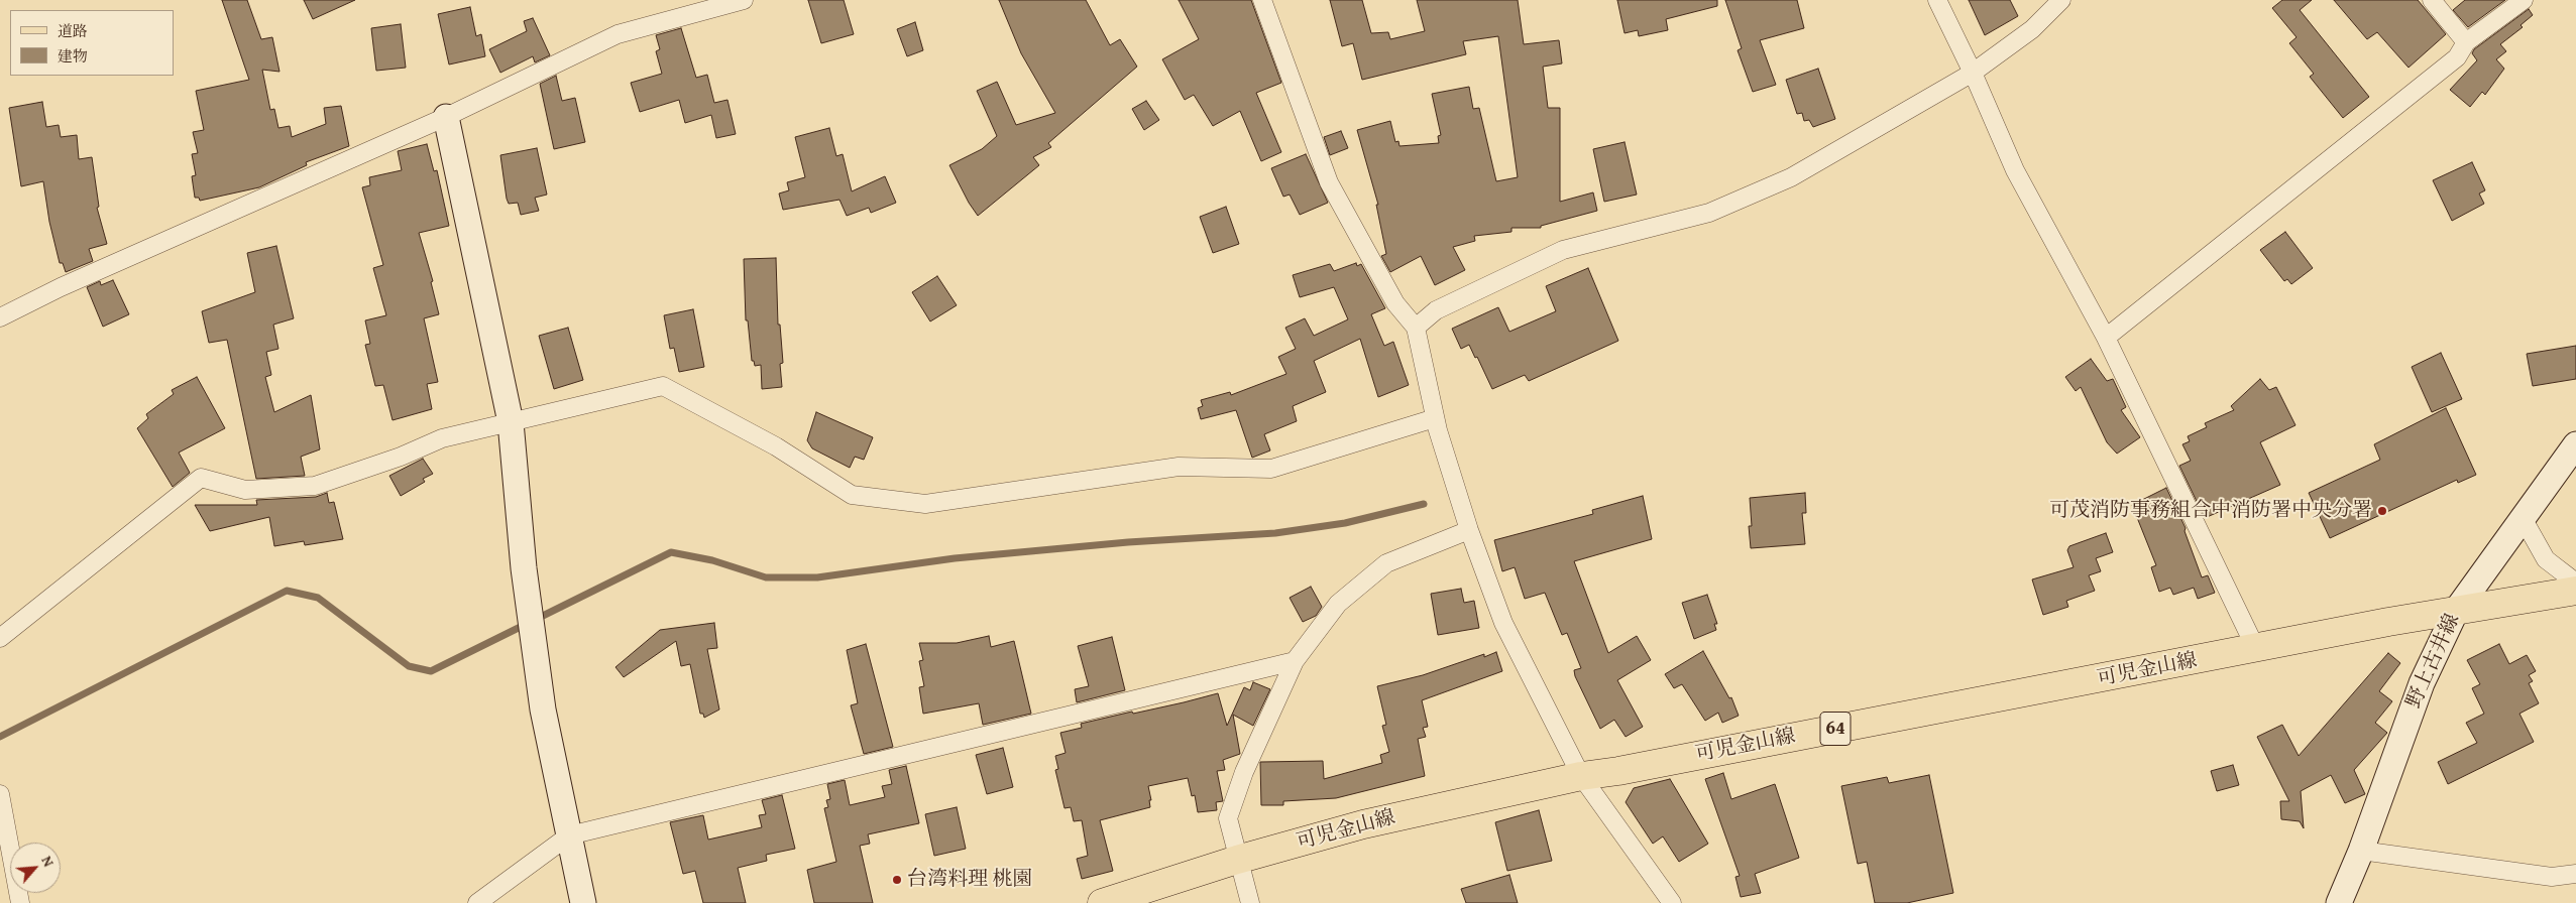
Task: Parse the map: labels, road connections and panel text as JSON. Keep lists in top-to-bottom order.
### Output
{
  "streets": {
    "main road": ["可児金山線", "64"],
    "street": ["野上古井線"]
  },
  "crossings": [
    ["野上古井線", "可児金山線"]
  ],
  "places": ["可茂消防事務組合中消防署中央分署", "台湾料理 桃園"],
  "legend": ["道路", "建物"],
  "north": "top right"
}
